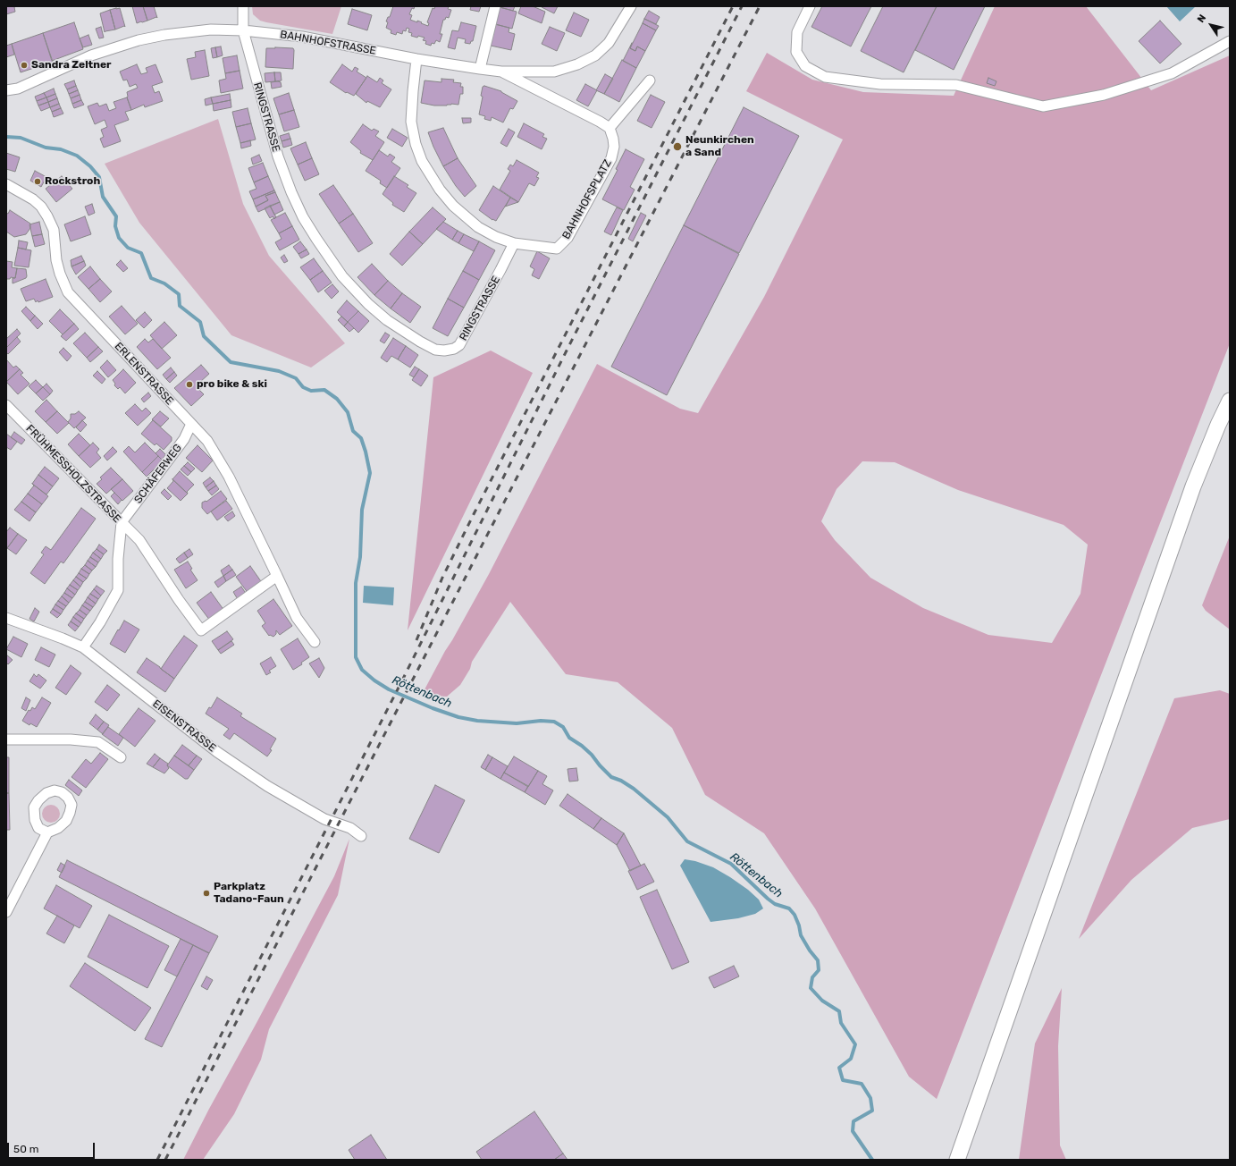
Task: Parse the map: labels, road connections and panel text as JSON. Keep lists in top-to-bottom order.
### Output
{
  "streets": {
    "street": [
      "BAHNHOFSTRASSE",
      "RINGSTRASSE",
      "BAHNHOFSPLATZ",
      "ERLENSTRASSE",
      "FRÜHMESSHOLZSTRASSE",
      "SCHÄFERWEG",
      "EISENSTRASSE"
    ]
  },
  "crossings": [
    ["BAHNHOFSTRASSE", "RINGSTRASSE"],
    ["RINGSTRASSE", "BAHNHOFSPLATZ"],
    ["ERLENSTRASSE", "SCHÄFERWEG"],
    ["FRÜHMESSHOLZSTRASSE", "SCHÄFERWEG"],
    ["FRÜHMESSHOLZSTRASSE", "EISENSTRASSE"]
  ],
  "water": ["Röttenbach"],
  "places": [
    "Sandra Zeltner",
    "Neunkirchen a Sand",
    "Rockstroh",
    "pro bike & ski",
    "Parkplatz Tadano-Faun"
  ],
  "scale_bar": "50 m",
  "north": "top left"
}
